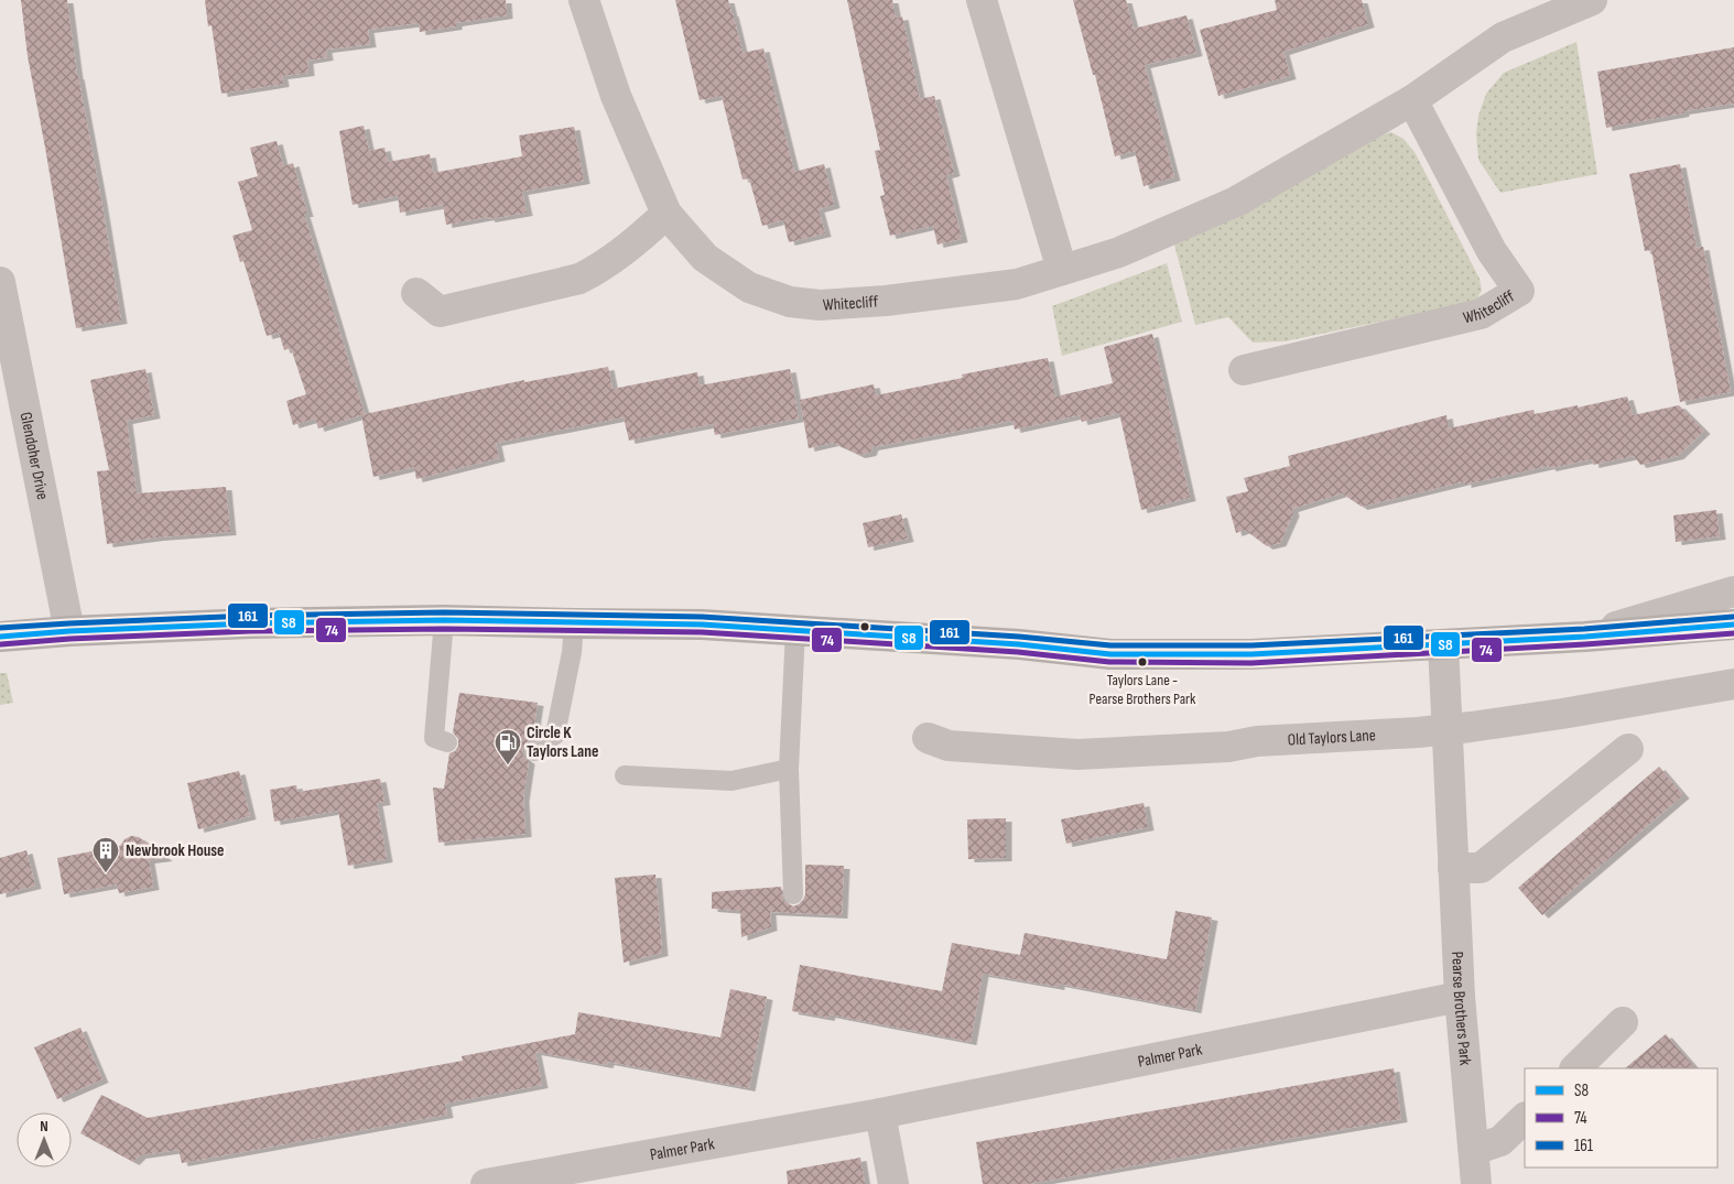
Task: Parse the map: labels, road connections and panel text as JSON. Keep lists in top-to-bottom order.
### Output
{
  "streets": {
    "street": [
      "Whitecliff",
      "Glendoher Drive",
      "Old Taylors Lane",
      "Pearse Brothers Park",
      "Palmer Park"
    ]
  },
  "crossings": [
    ["Old Taylors Lane", "Pearse Brothers Park"],
    ["Pearse Brothers Park", "Palmer Park"]
  ],
  "places": {
    "other": ["Taylors Lane - Pearse Brothers Park"],
    "fuel station": ["Circle K Taylors Lane"],
    "building": ["Newbrook House"]
  },
  "lines": ["transit line 161", "transit line S8", "transit line 74"],
  "legend": ["S8", "74", "161"],
  "north": "top"
}
